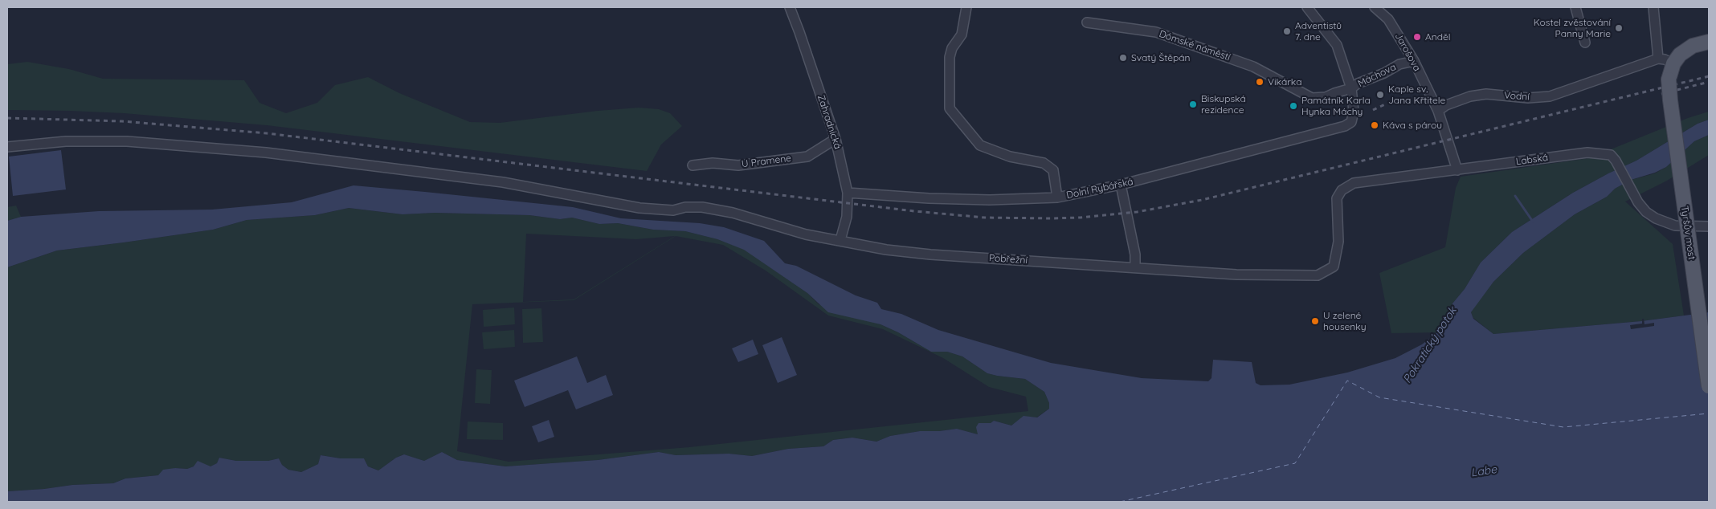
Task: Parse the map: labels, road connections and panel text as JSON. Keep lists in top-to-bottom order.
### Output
{
  "streets": {
    "main road": ["Tyršův most"],
    "street": [
      "Dómské náměstí",
      "Jarošova",
      "Máchova",
      "Vodní",
      "Zahradnická",
      "Labská",
      "U Pramene",
      "Dolní Rybářská",
      "Pobřežní"
    ]
  },
  "crossings": [
    ["Dómské náměstí", "Máchova"],
    ["Jarošova", "Máchova"],
    ["Jarošova", "Vodní"],
    ["Jarošova", "Labská"],
    ["Máchova", "Dolní Rybářská"],
    ["Zahradnická", "U Pramene"],
    ["Zahradnická", "Dolní Rybářská"],
    ["Zahradnická", "Pobřežní"],
    ["Labská", "Pobřežní"]
  ],
  "water": ["Pokratický potok", "Labe"],
  "places": [
    "Kostel zvěstování Panny Marie",
    "Adventistů 7. dne",
    "Anděl",
    "Svatý Štěpán",
    "Vikárka",
    "Kaple sv. Jana Křtitele",
    "Biskupská rezidence",
    "Památník Karla Hynka Máchy",
    "Káva s párou",
    "U zelené housenky"
  ]
}
